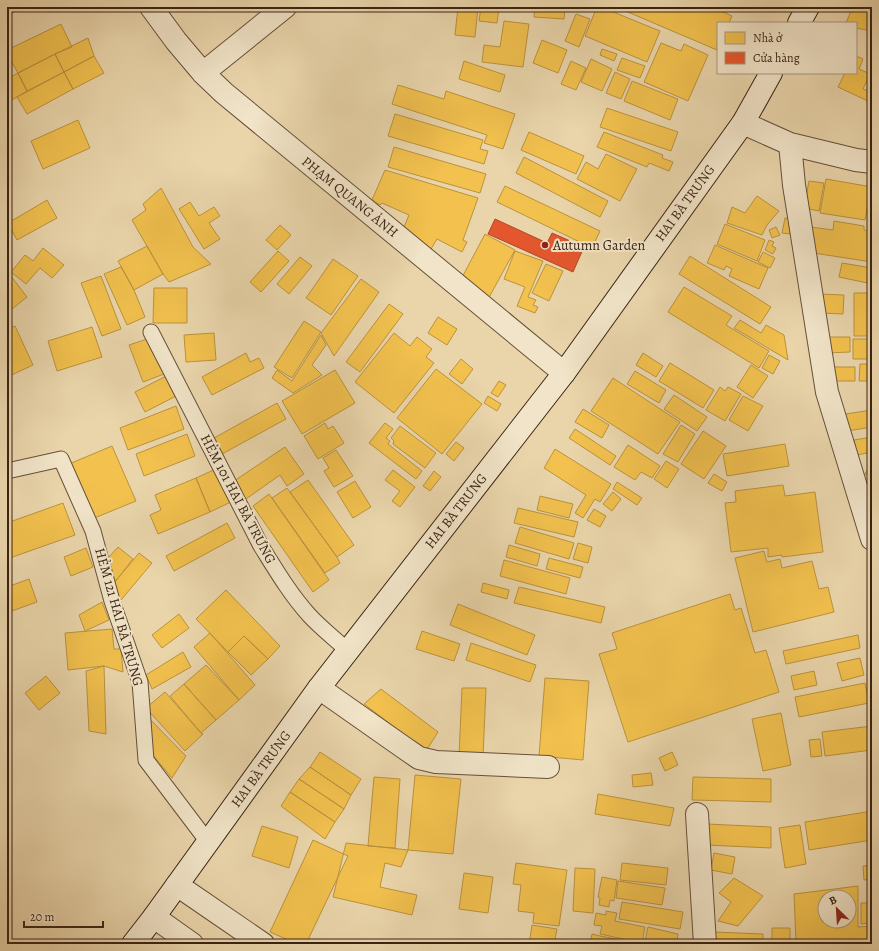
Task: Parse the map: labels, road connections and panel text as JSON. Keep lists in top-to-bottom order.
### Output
{
  "streets": {
    "street": ["PHẠM QUANG ẢNH", "HAI BÀ TRƯNG"],
    "lane": ["HẺM 101 HAI BÀ TRƯNG", "HẺM 121 HAI BÀ TRƯNG"]
  },
  "crossings": [
    ["PHẠM QUANG ẢNH", "HAI BÀ TRƯNG"],
    ["HAI BÀ TRƯNG", "HẺM 101 HAI BÀ TRƯNG"],
    ["HAI BÀ TRƯNG", "HẺM 121 HAI BÀ TRƯNG"]
  ],
  "places": ["Autumn Garden"],
  "legend": ["Nhà ở", "Cửa hàng"],
  "scale_bar": "20 m",
  "north": "top left"
}
